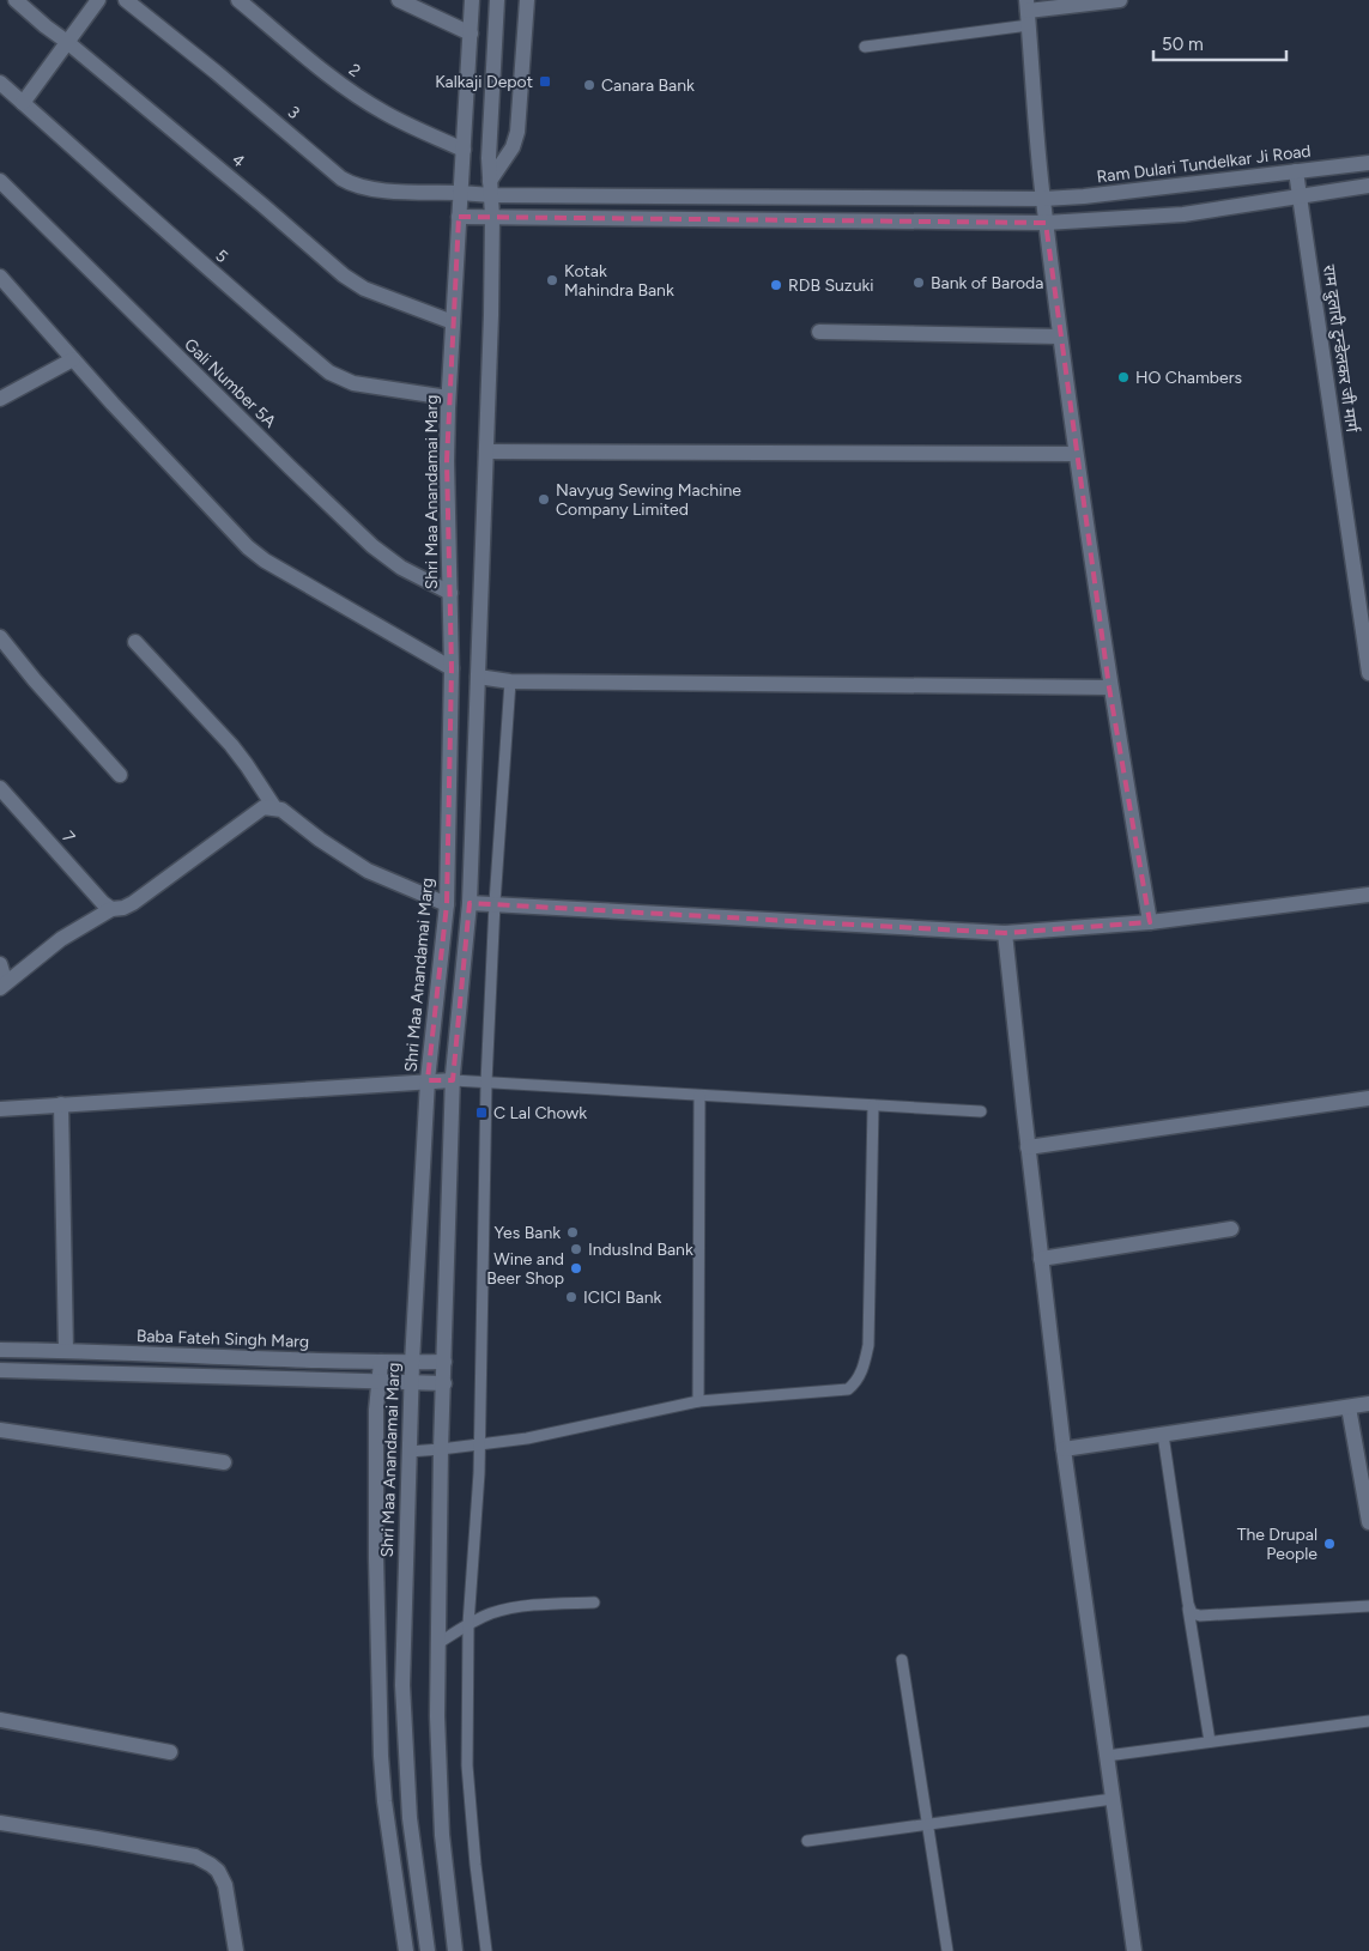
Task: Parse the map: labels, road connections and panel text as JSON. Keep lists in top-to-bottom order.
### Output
{
  "streets": {
    "street": [
      "2",
      "3",
      "4",
      "Ram Dulari Tundelkar Ji Road",
      "5",
      "राम दुलारी टुन्डेलकर जी मार्ग",
      "Gali Number 5A",
      "Shri Maa Anandamai Marg",
      "7",
      "Baba Fateh Singh Marg"
    ]
  },
  "crossings": [
    ["2", "Shri Maa Anandamai Marg"],
    ["3", "Ram Dulari Tundelkar Ji Road"],
    ["3", "Shri Maa Anandamai Marg"],
    ["4", "Shri Maa Anandamai Marg"],
    ["Ram Dulari Tundelkar Ji Road", "राम दुलारी टुन्डेलकर जी मार्ग"],
    ["5", "Shri Maa Anandamai Marg"],
    ["Gali Number 5A", "Shri Maa Anandamai Marg"],
    ["Shri Maa Anandamai Marg", "Baba Fateh Singh Marg"]
  ],
  "places": {
    "transit": ["Kalkaji Depot", "C Lal Chowk"],
    "other": [
      "Canara Bank",
      "Kotak Mahindra Bank",
      "Bank of Baroda",
      "RDB Suzuki",
      "HO Chambers",
      "Navyug Sewing Machine Company Limited",
      "Yes Bank",
      "IndusInd Bank",
      "Wine and Beer Shop",
      "ICICI Bank",
      "The Drupal People"
    ]
  },
  "scale_bar": "50 m"
}
